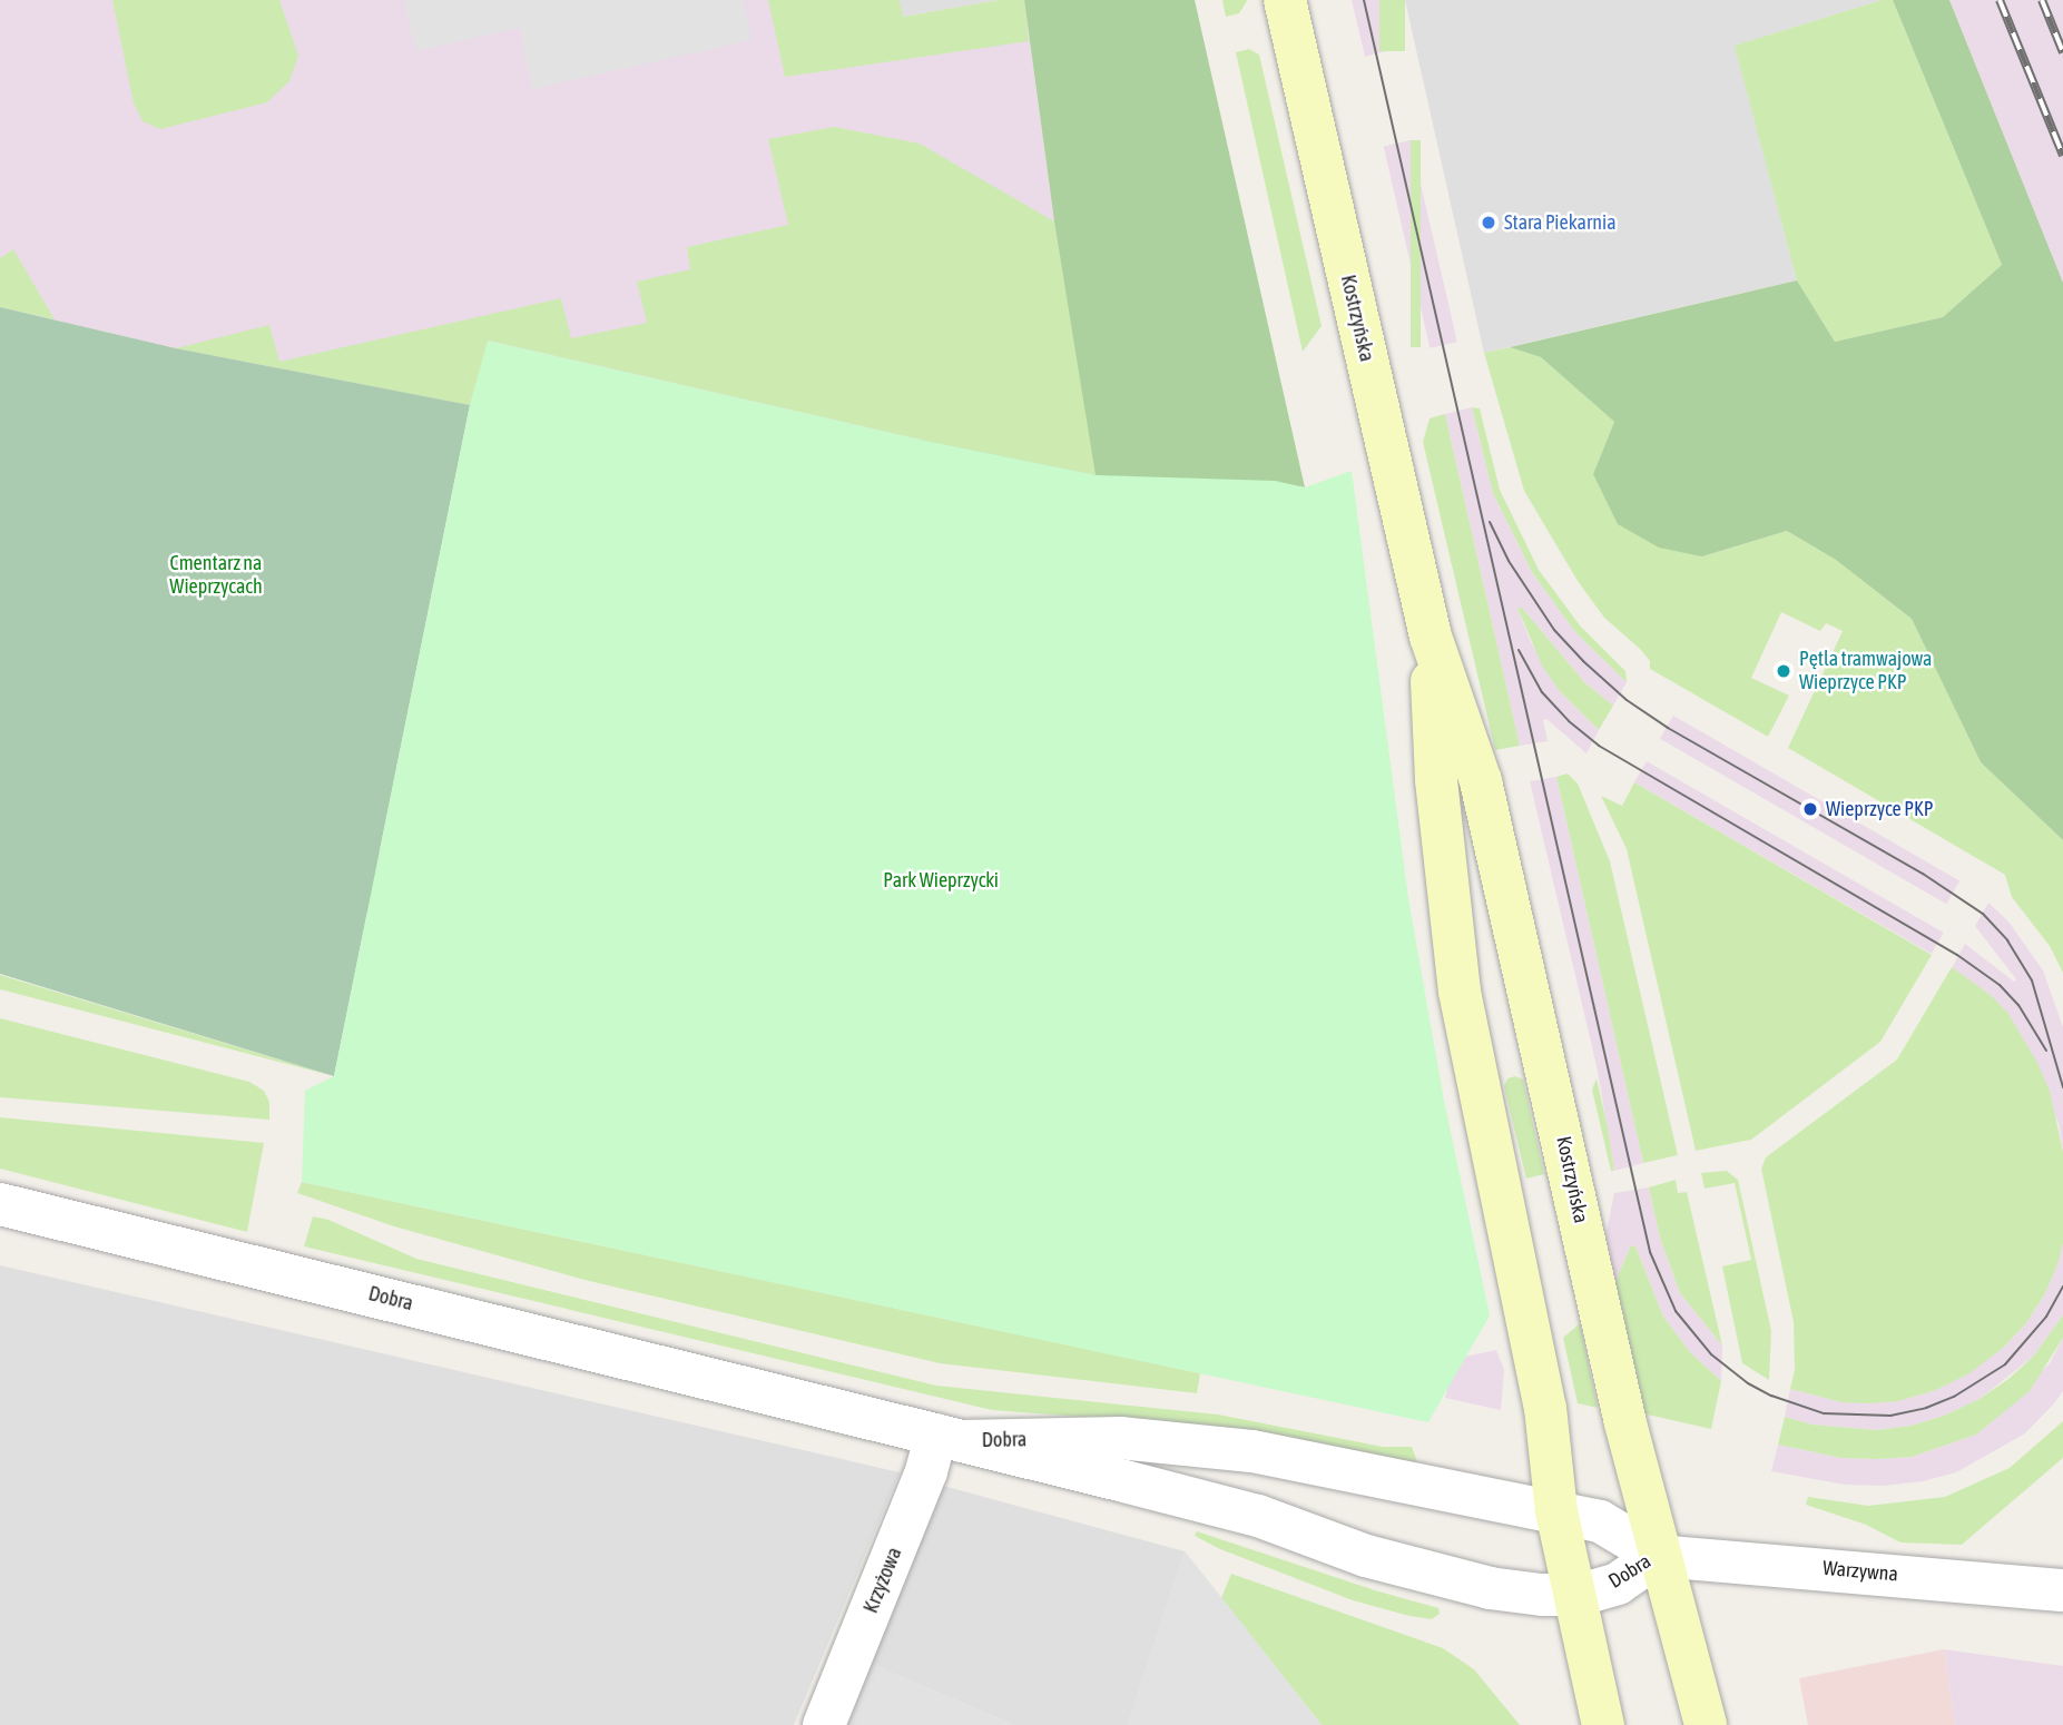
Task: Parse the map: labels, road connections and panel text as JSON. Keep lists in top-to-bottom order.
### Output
{
  "streets": {
    "main road": ["Kostrzyńska"],
    "street": ["Dobra", "Warzywna", "Krzyżowa"]
  },
  "crossings": [
    ["Kostrzyńska", "Dobra"],
    ["Kostrzyńska", "Warzywna"],
    ["Dobra", "Warzywna"],
    ["Dobra", "Krzyżowa"]
  ],
  "parks": ["Cmentarz na Wieprzycach", "Park Wieprzycki"],
  "places": ["Stara Piekarnia", "Pętla tramwajowa Wieprzyce PKP", "Wieprzyce PKP"]
}
